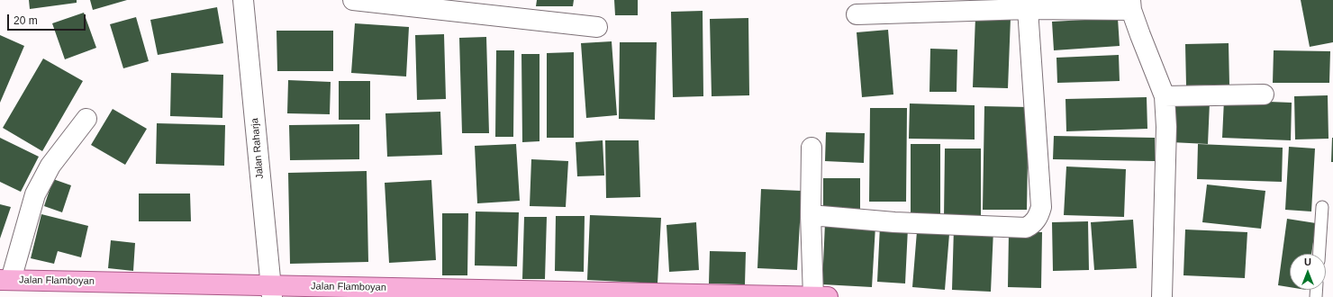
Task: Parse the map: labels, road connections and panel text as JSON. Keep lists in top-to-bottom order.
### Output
{
  "streets": {
    "main road": ["Jalan Flamboyan"],
    "street": ["Jalan Raharja"]
  },
  "crossings": [
    ["Jalan Raharja", "Jalan Flamboyan"]
  ],
  "scale_bar": "20 m",
  "north": "top"
}
